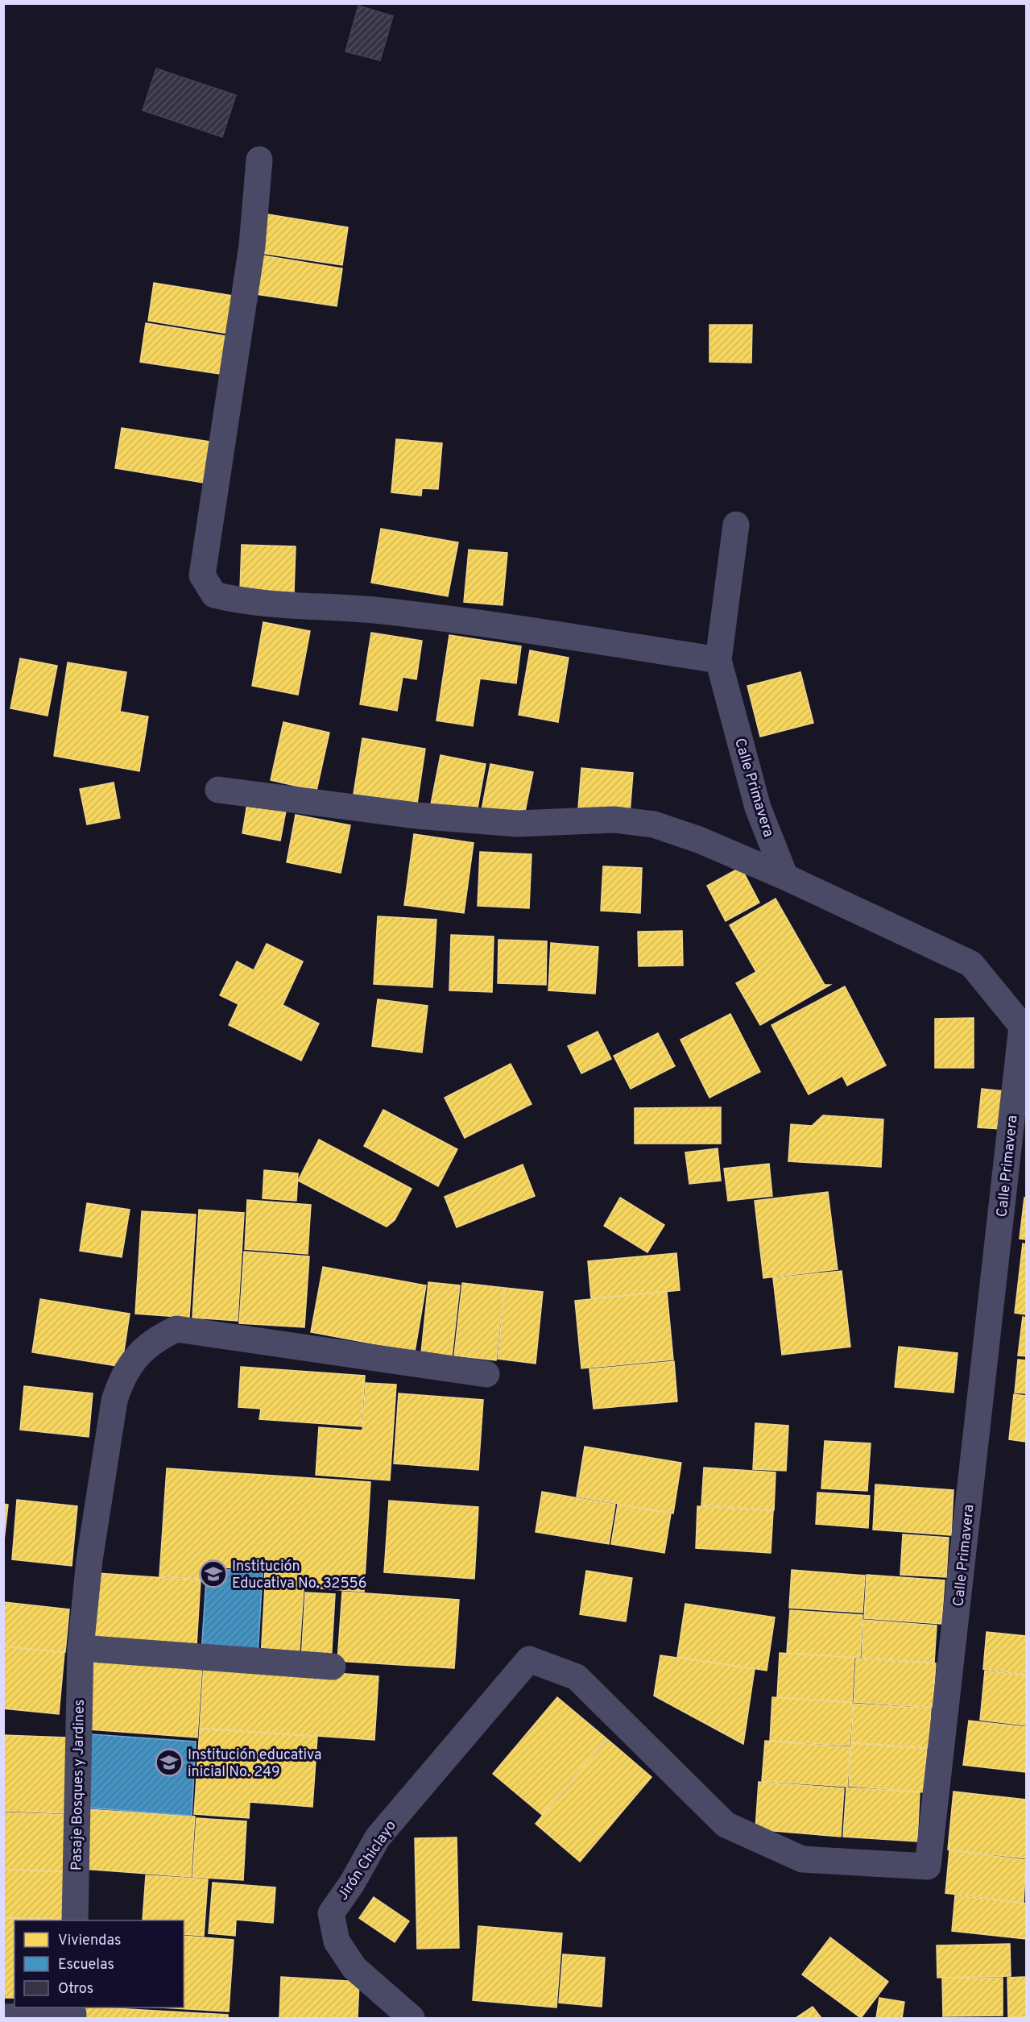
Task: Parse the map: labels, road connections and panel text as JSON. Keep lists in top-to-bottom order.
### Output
{
  "streets": {
    "street": ["Calle Primavera", "Pasaje Bosques y Jardines", "Jirón Chiclayo"]
  },
  "crossings": [
    ["Calle Primavera", "Jirón Chiclayo"]
  ],
  "places": {
    "school or university": ["Institución Educativa No. 32556", "Institución educativa inicial No. 249"]
  },
  "legend": ["Viviendas", "Escuelas", "Otros"]
}
